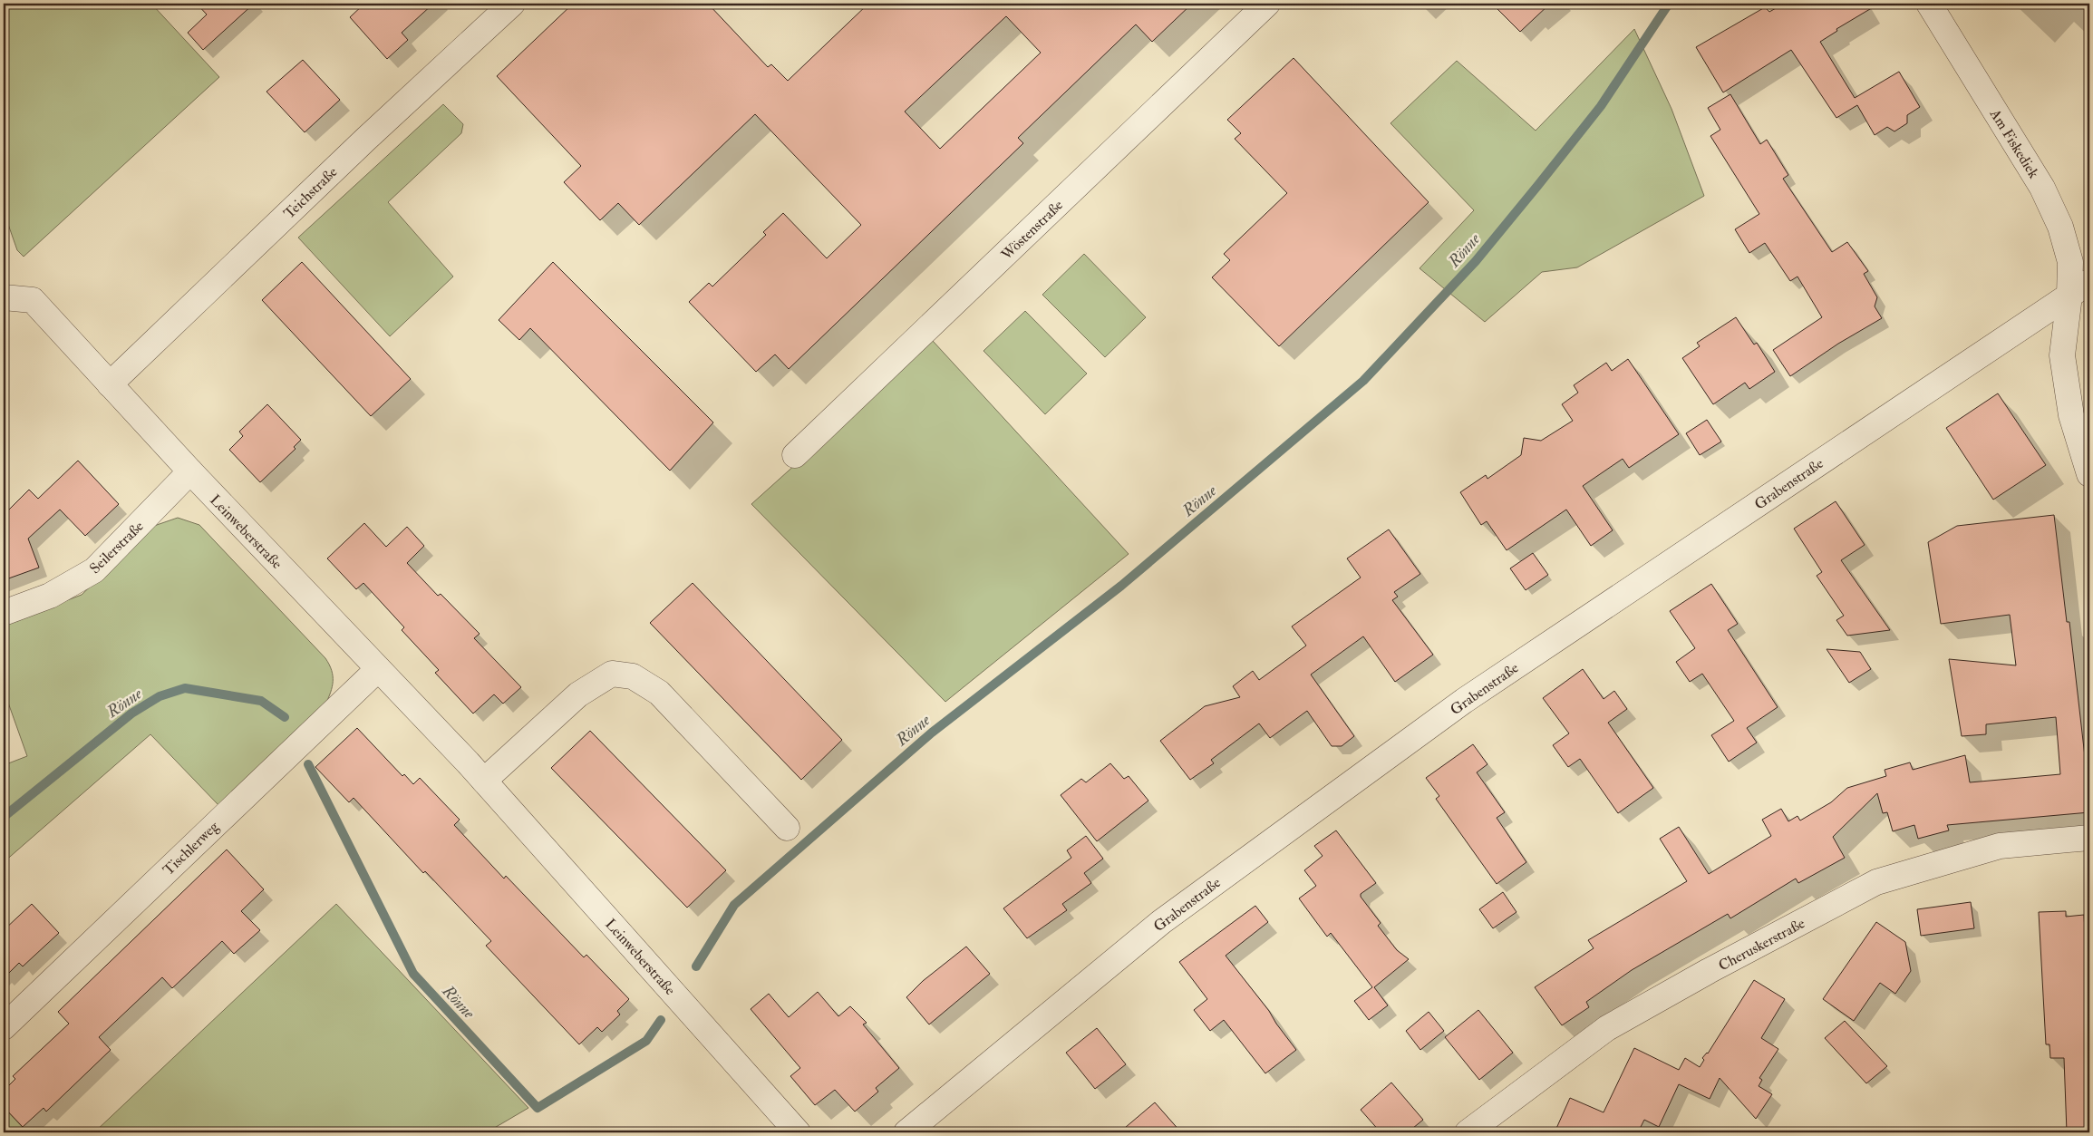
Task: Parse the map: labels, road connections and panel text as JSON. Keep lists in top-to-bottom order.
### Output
{
  "streets": {
    "street": [
      "Am Fiskediek",
      "Teichstraße",
      "Wöstenstraße",
      "Grabenstraße",
      "Leinweberstraße",
      "Seilerstraße",
      "Tischlerweg",
      "Cheruskerstraße"
    ]
  },
  "crossings": [
    ["Am Fiskediek", "Grabenstraße"],
    ["Teichstraße", "Leinweberstraße"],
    ["Leinweberstraße", "Seilerstraße"],
    ["Leinweberstraße", "Tischlerweg"]
  ],
  "water": ["Rönne"]
}
